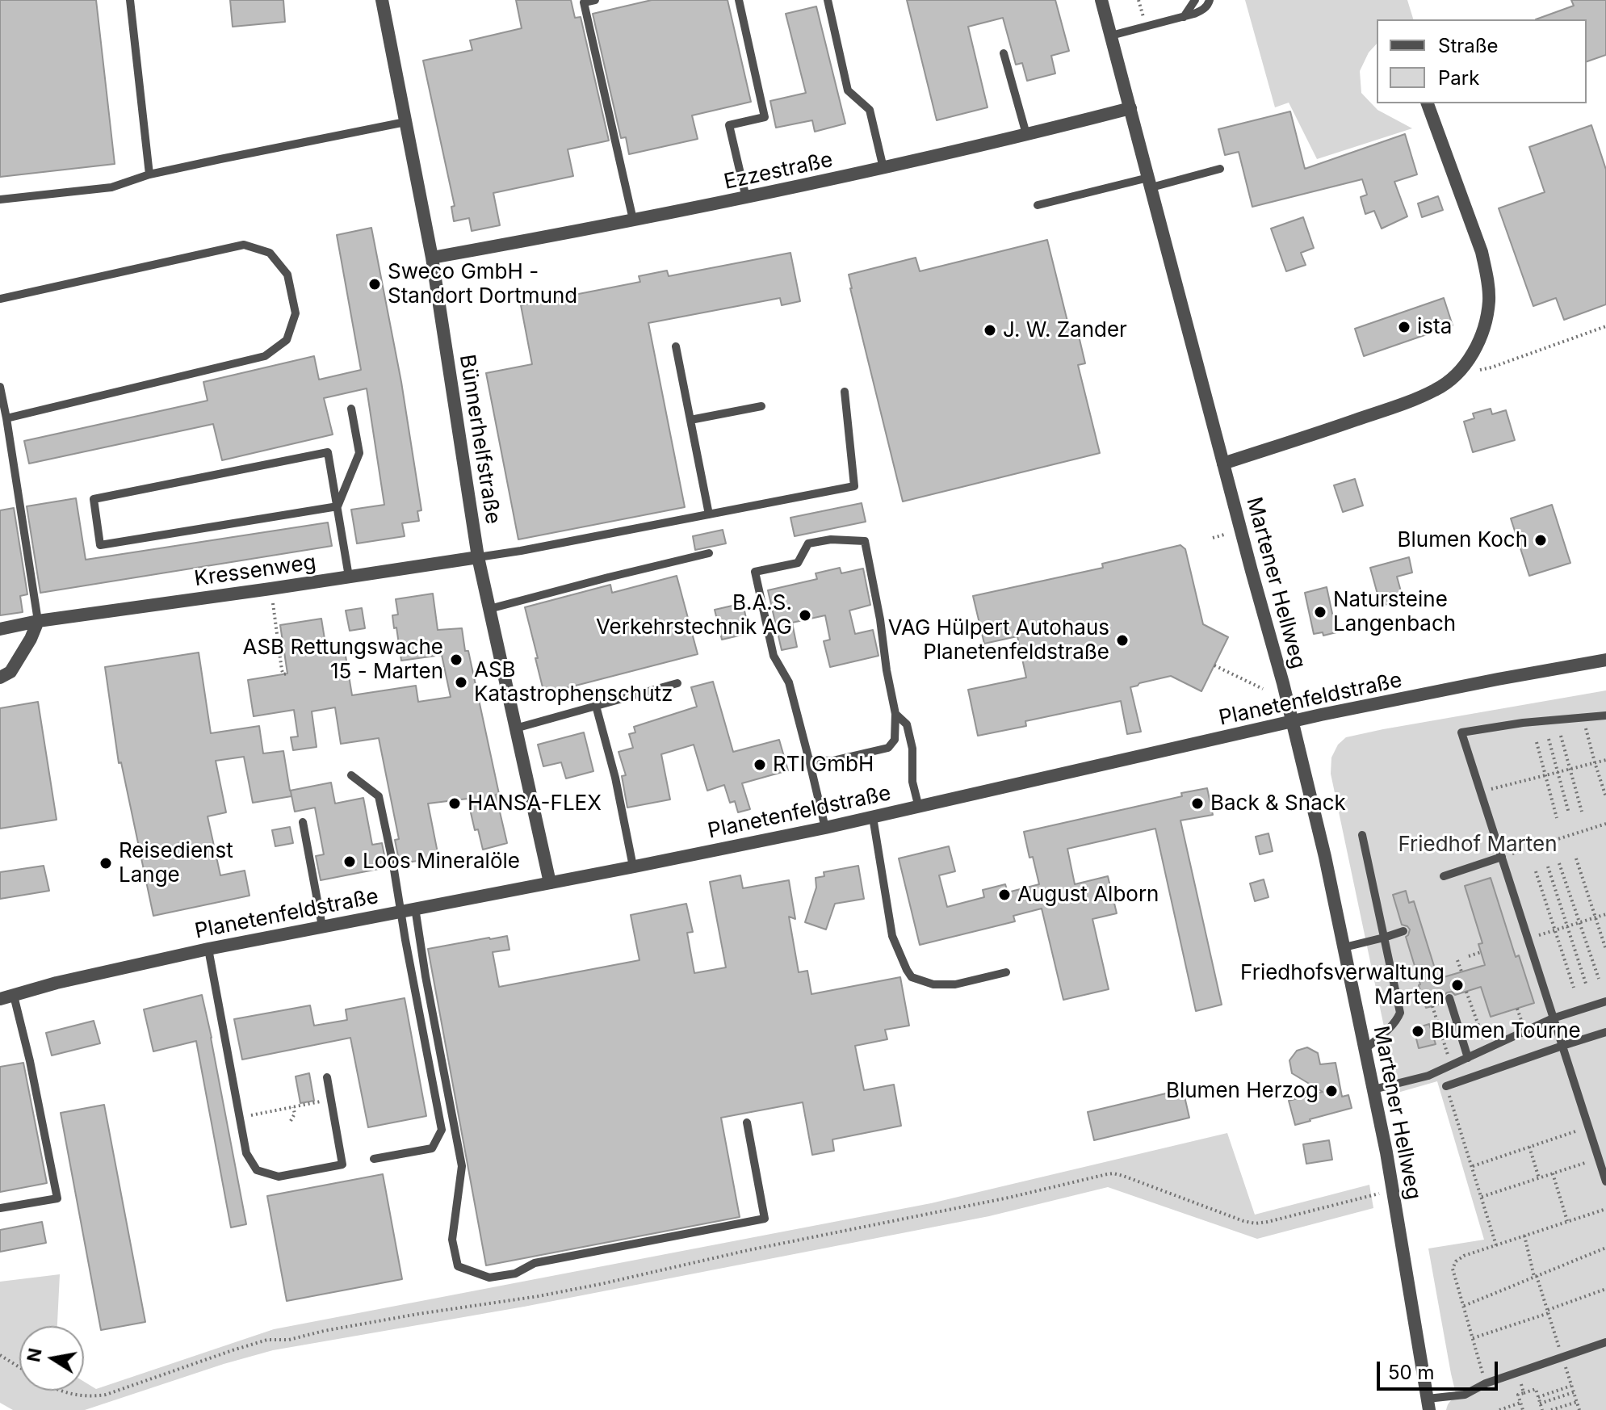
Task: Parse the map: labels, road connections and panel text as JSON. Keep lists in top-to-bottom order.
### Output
{
  "streets": {
    "street": [
      "Ezzestraße",
      "Bünnerhelfstraße",
      "Kressenweg",
      "Martener Hellweg",
      "Planetenfeldstraße"
    ]
  },
  "crossings": [
    ["Ezzestraße", "Bünnerhelfstraße"],
    ["Ezzestraße", "Martener Hellweg"],
    ["Bünnerhelfstraße", "Kressenweg"],
    ["Bünnerhelfstraße", "Planetenfeldstraße"],
    ["Martener Hellweg", "Planetenfeldstraße"]
  ],
  "parks": ["Friedhof Marten"],
  "places": [
    "Sweco GmbH - Standort Dortmund",
    "ista",
    "J. W. Zander",
    "Blumen Koch",
    "Natursteine Langenbach",
    "B.A.S. Verkehrstechnik AG",
    "VAG Hülpert Autohaus Planetenfeldstraße",
    "ASB Rettungswache 15 - Marten",
    "ASB Katastrophenschutz",
    "RTI GmbH",
    "HANSA-FLEX",
    "Back & Snack",
    "Loos Mineralöle",
    "Reisedienst Lange",
    "August Alborn",
    "Friedhofsverwaltung Marten",
    "Blumen Tourne",
    "Blumen Herzog"
  ],
  "legend": ["Straße", "Park"],
  "scale_bar": "50 m",
  "north": "left"
}
